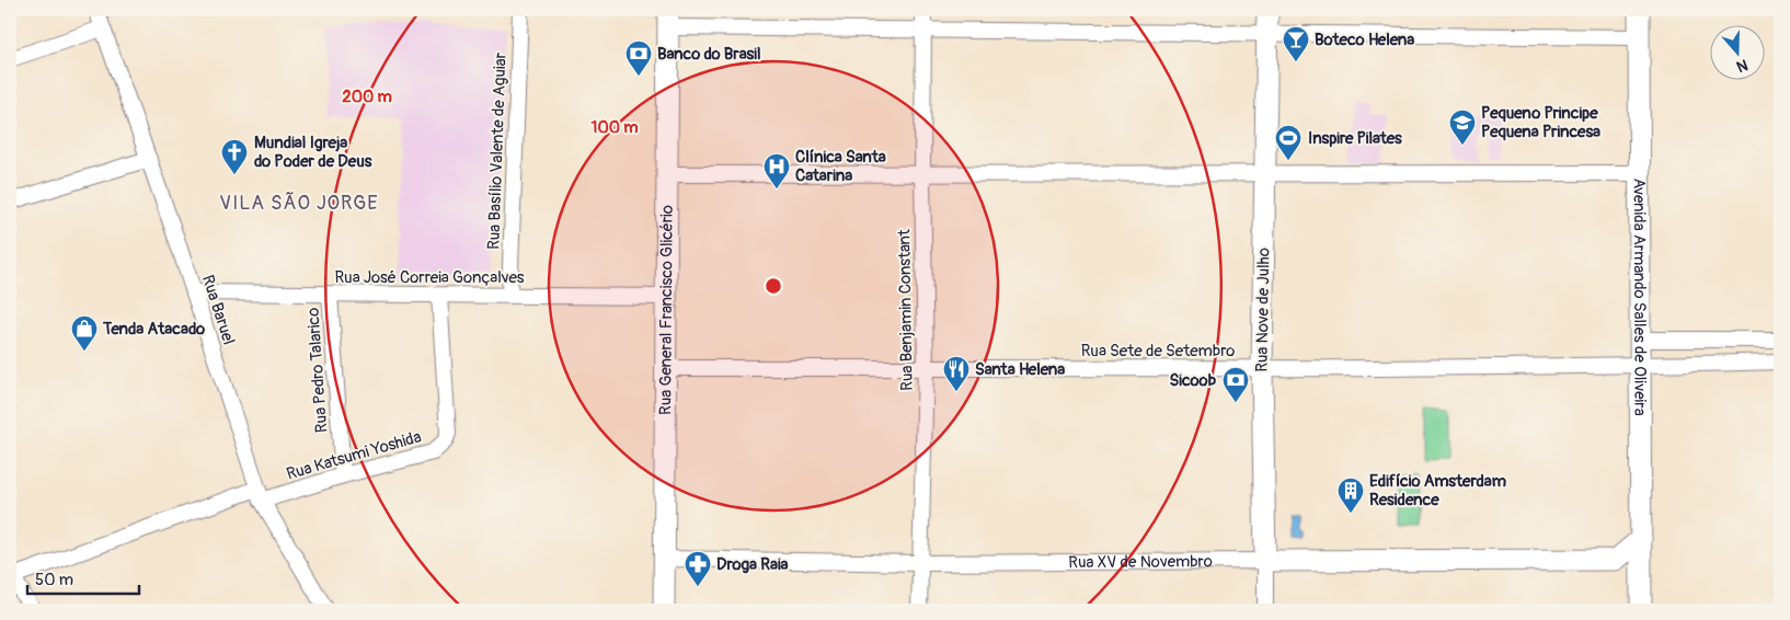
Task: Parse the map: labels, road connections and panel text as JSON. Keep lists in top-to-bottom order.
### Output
{
  "streets": {
    "main road": [
      "Avenida Armando Salles de Oliveira",
      "Rua General Francisco Glicério",
      "Rua Nove de Julho",
      "Rua XV de Novembro"
    ],
    "street": [
      "Rua Basílio Valente de Aguiar",
      "Rua José Correia Gonçalves",
      "Rua Baruel",
      "Rua Benjamin Constant",
      "Rua Sete de Setembro",
      "Rua Pedro Talarico",
      "Rua Katsumi Yoshida"
    ]
  },
  "crossings": [
    ["Rua Basílio Valente de Aguiar", "Rua José Correia Gonçalves"],
    ["Rua José Correia Gonçalves", "Rua Baruel"],
    ["Rua José Correia Gonçalves", "Rua General Francisco Glicério"],
    ["Rua José Correia Gonçalves", "Rua Pedro Talarico"],
    ["Rua José Correia Gonçalves", "Rua Katsumi Yoshida"],
    ["Avenida Armando Salles de Oliveira", "Rua Sete de Setembro"],
    ["Rua Baruel", "Rua Katsumi Yoshida"],
    ["Rua General Francisco Glicério", "Rua Sete de Setembro"],
    ["Rua General Francisco Glicério", "Rua XV de Novembro"],
    ["Rua Benjamin Constant", "Rua Sete de Setembro"],
    ["Rua Benjamin Constant", "Rua XV de Novembro"],
    ["Rua Nove de Julho", "Rua Sete de Setembro"],
    ["Rua Nove de Julho", "Rua XV de Novembro"],
    ["Rua Pedro Talarico", "Rua Katsumi Yoshida"]
  ],
  "districts": ["VILA SÃO JORGE"],
  "places": {
    "bar": ["Boteco Helena"],
    "bank": ["Banco do Brasil", "Sicoob"],
    "school or university": ["Pequeno Principe Pequena Princesa"],
    "sports": ["Inspire Pilates"],
    "church": ["Mundial Igreja do Poder de Deus"],
    "hospital": ["Clínica Santa Catarina"],
    "shop": ["Tenda Atacado"],
    "restaurant": ["Santa Helena"],
    "building": ["Edifício Amsterdam Residence"],
    "pharmacy": ["Droga Raia"]
  },
  "scale_bar": "50 m",
  "north": "bottom",
  "rings": ["200 m", "100 m"]
}
